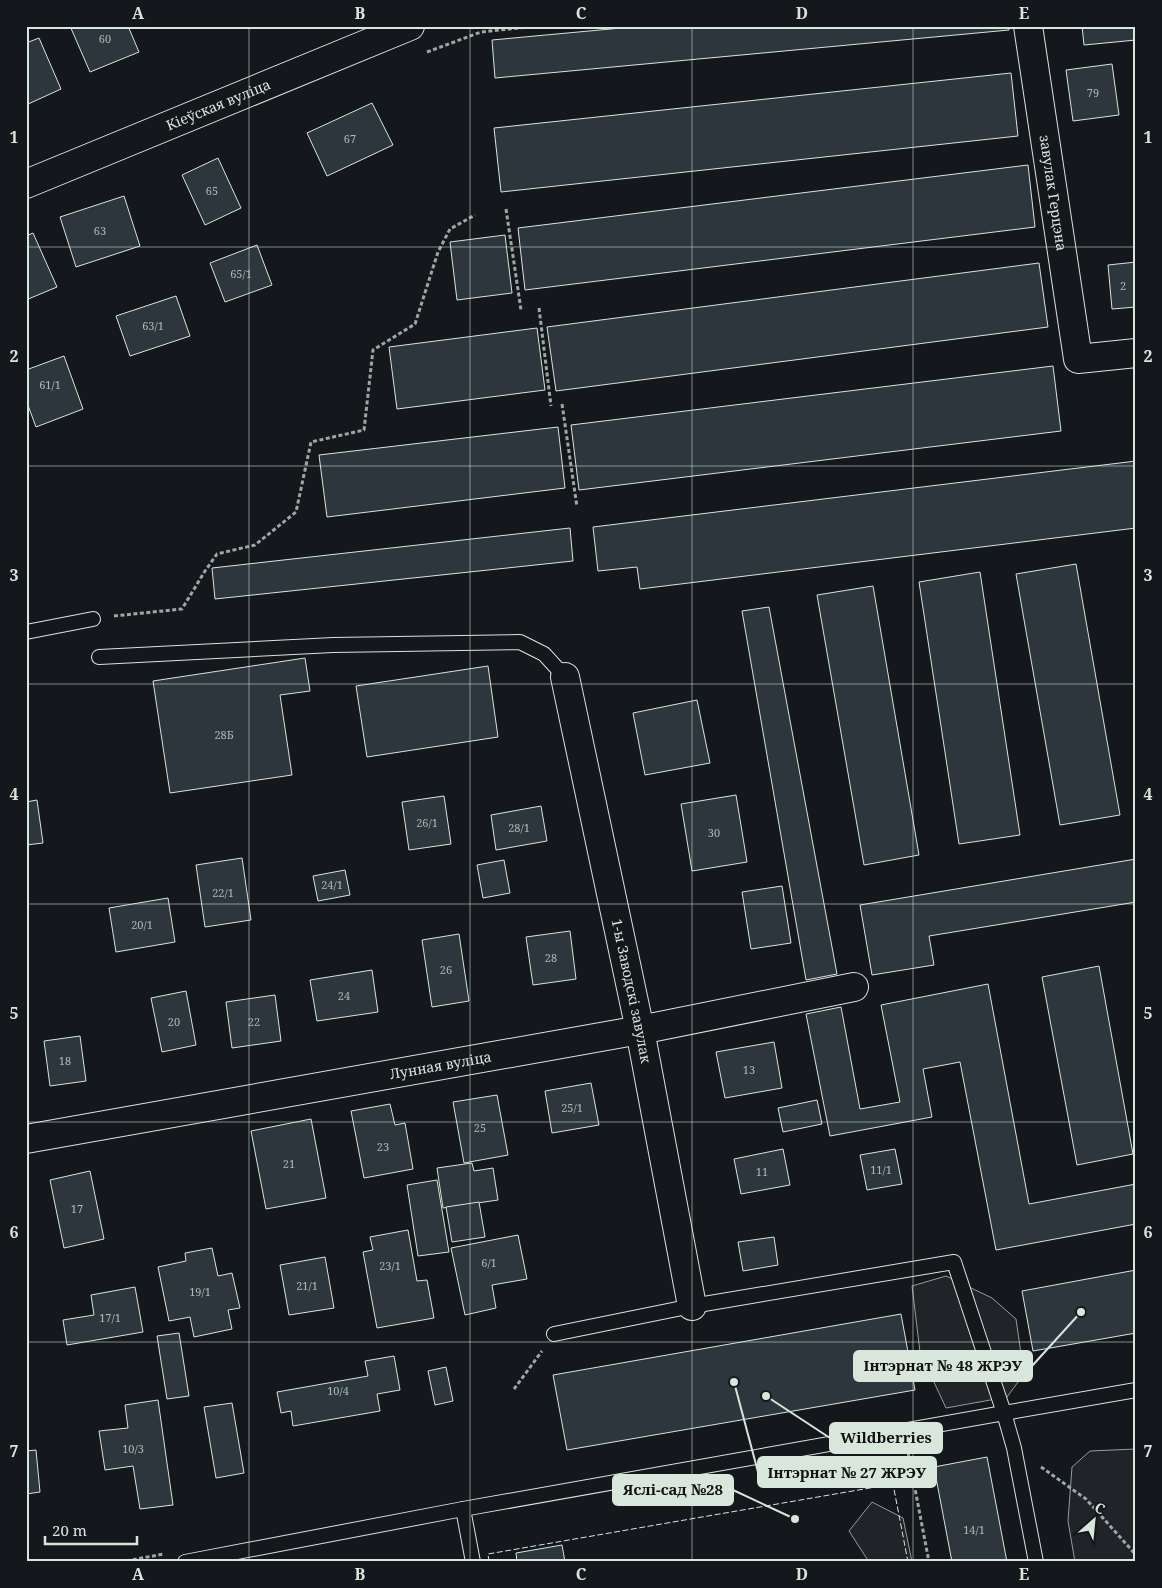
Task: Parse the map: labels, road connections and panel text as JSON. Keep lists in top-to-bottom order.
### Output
{
  "streets": {
    "street": [
      "Кіеўская вуліца",
      "завулак Герцэна",
      "1-ы Заводскі завулак",
      "Лунная вуліца"
    ]
  },
  "crossings": [
    ["1-ы Заводскі завулак", "Лунная вуліца"]
  ],
  "places": [
    "Інтэрнат № 48 ЖРЭУ",
    "Інтэрнат № 27 ЖРЭУ",
    "Wildberries",
    "Яслі-сад №28"
  ],
  "house_numbers": [
    "60",
    "79",
    "67",
    "65",
    "63",
    "65/1",
    "2",
    "63/1",
    "61/1",
    "28Б",
    "26/1",
    "28/1",
    "30",
    "24/1",
    "22/1",
    "20/1",
    "28",
    "26",
    "24",
    "20",
    "22",
    "18",
    "13",
    "25/1",
    "25",
    "23",
    "21",
    "11/1",
    "11",
    "17",
    "6/1",
    "23/1",
    "21/1",
    "19/1",
    "17/1",
    "10/4",
    "10/3",
    "14/1"
  ],
  "scale_bar": "20 m",
  "north": "top right",
  "grid": {
    "columns": [
      "A",
      "B",
      "C",
      "D",
      "E"
    ],
    "rows": [
      "1",
      "2",
      "3",
      "4",
      "5",
      "6",
      "7"
    ]
  }
}
